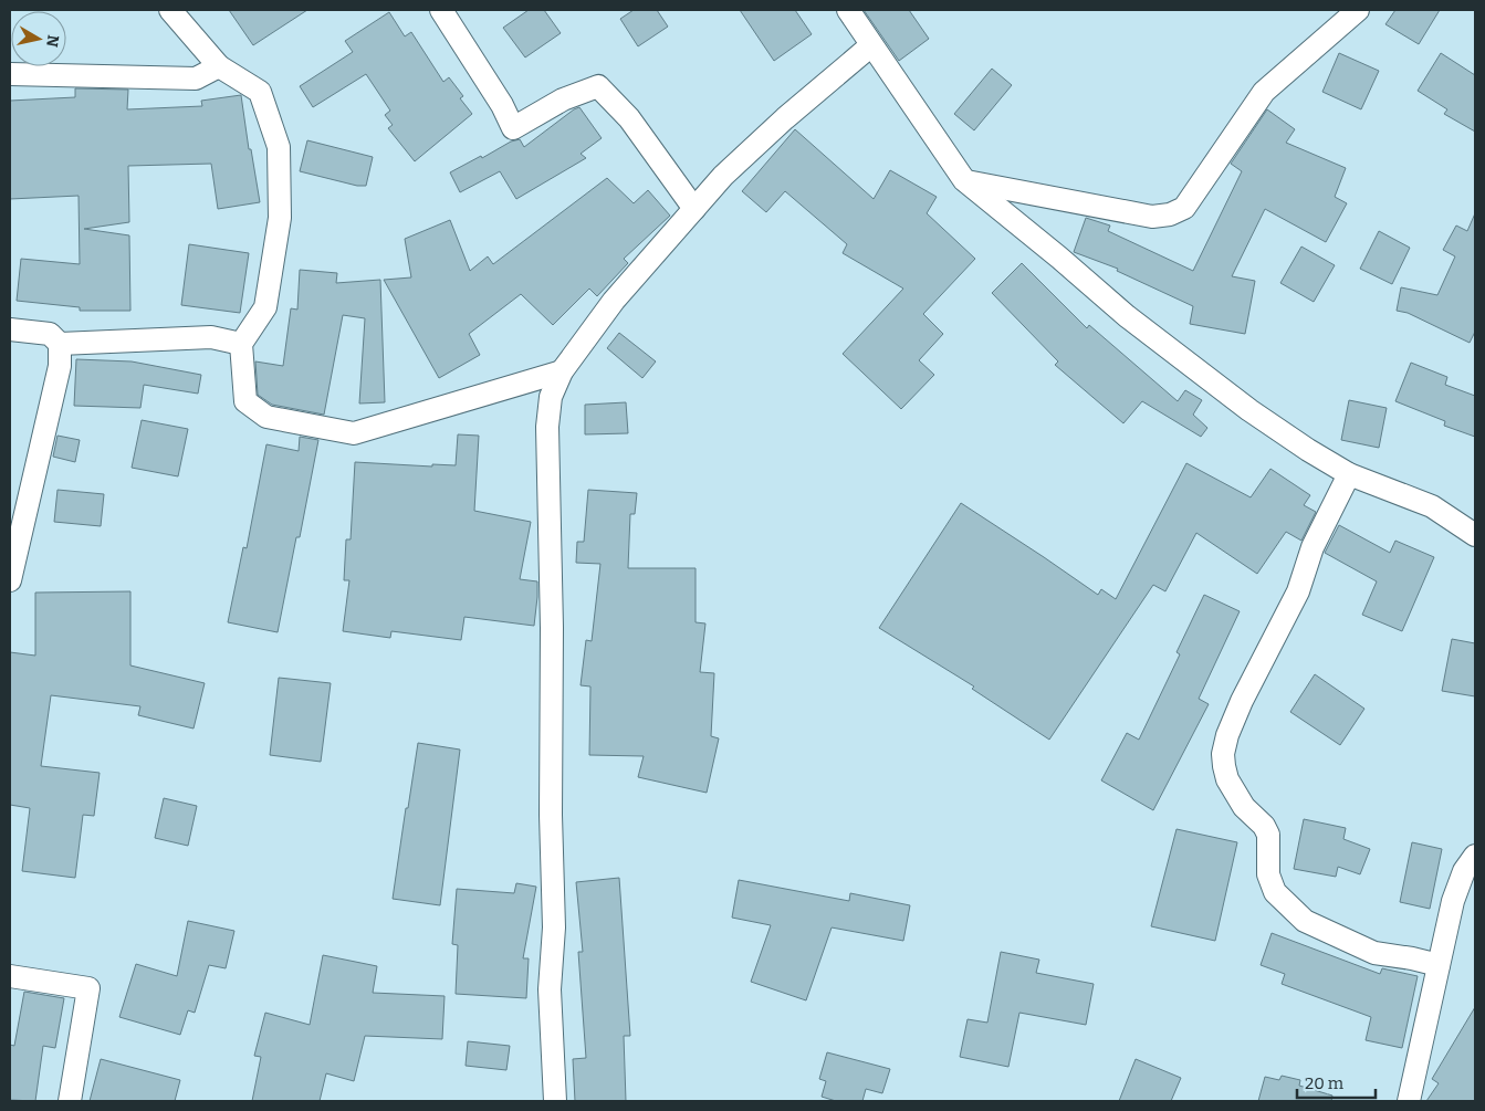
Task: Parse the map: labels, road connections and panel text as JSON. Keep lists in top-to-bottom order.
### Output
{
  "scale_bar": "20 m",
  "north": "right"
}
